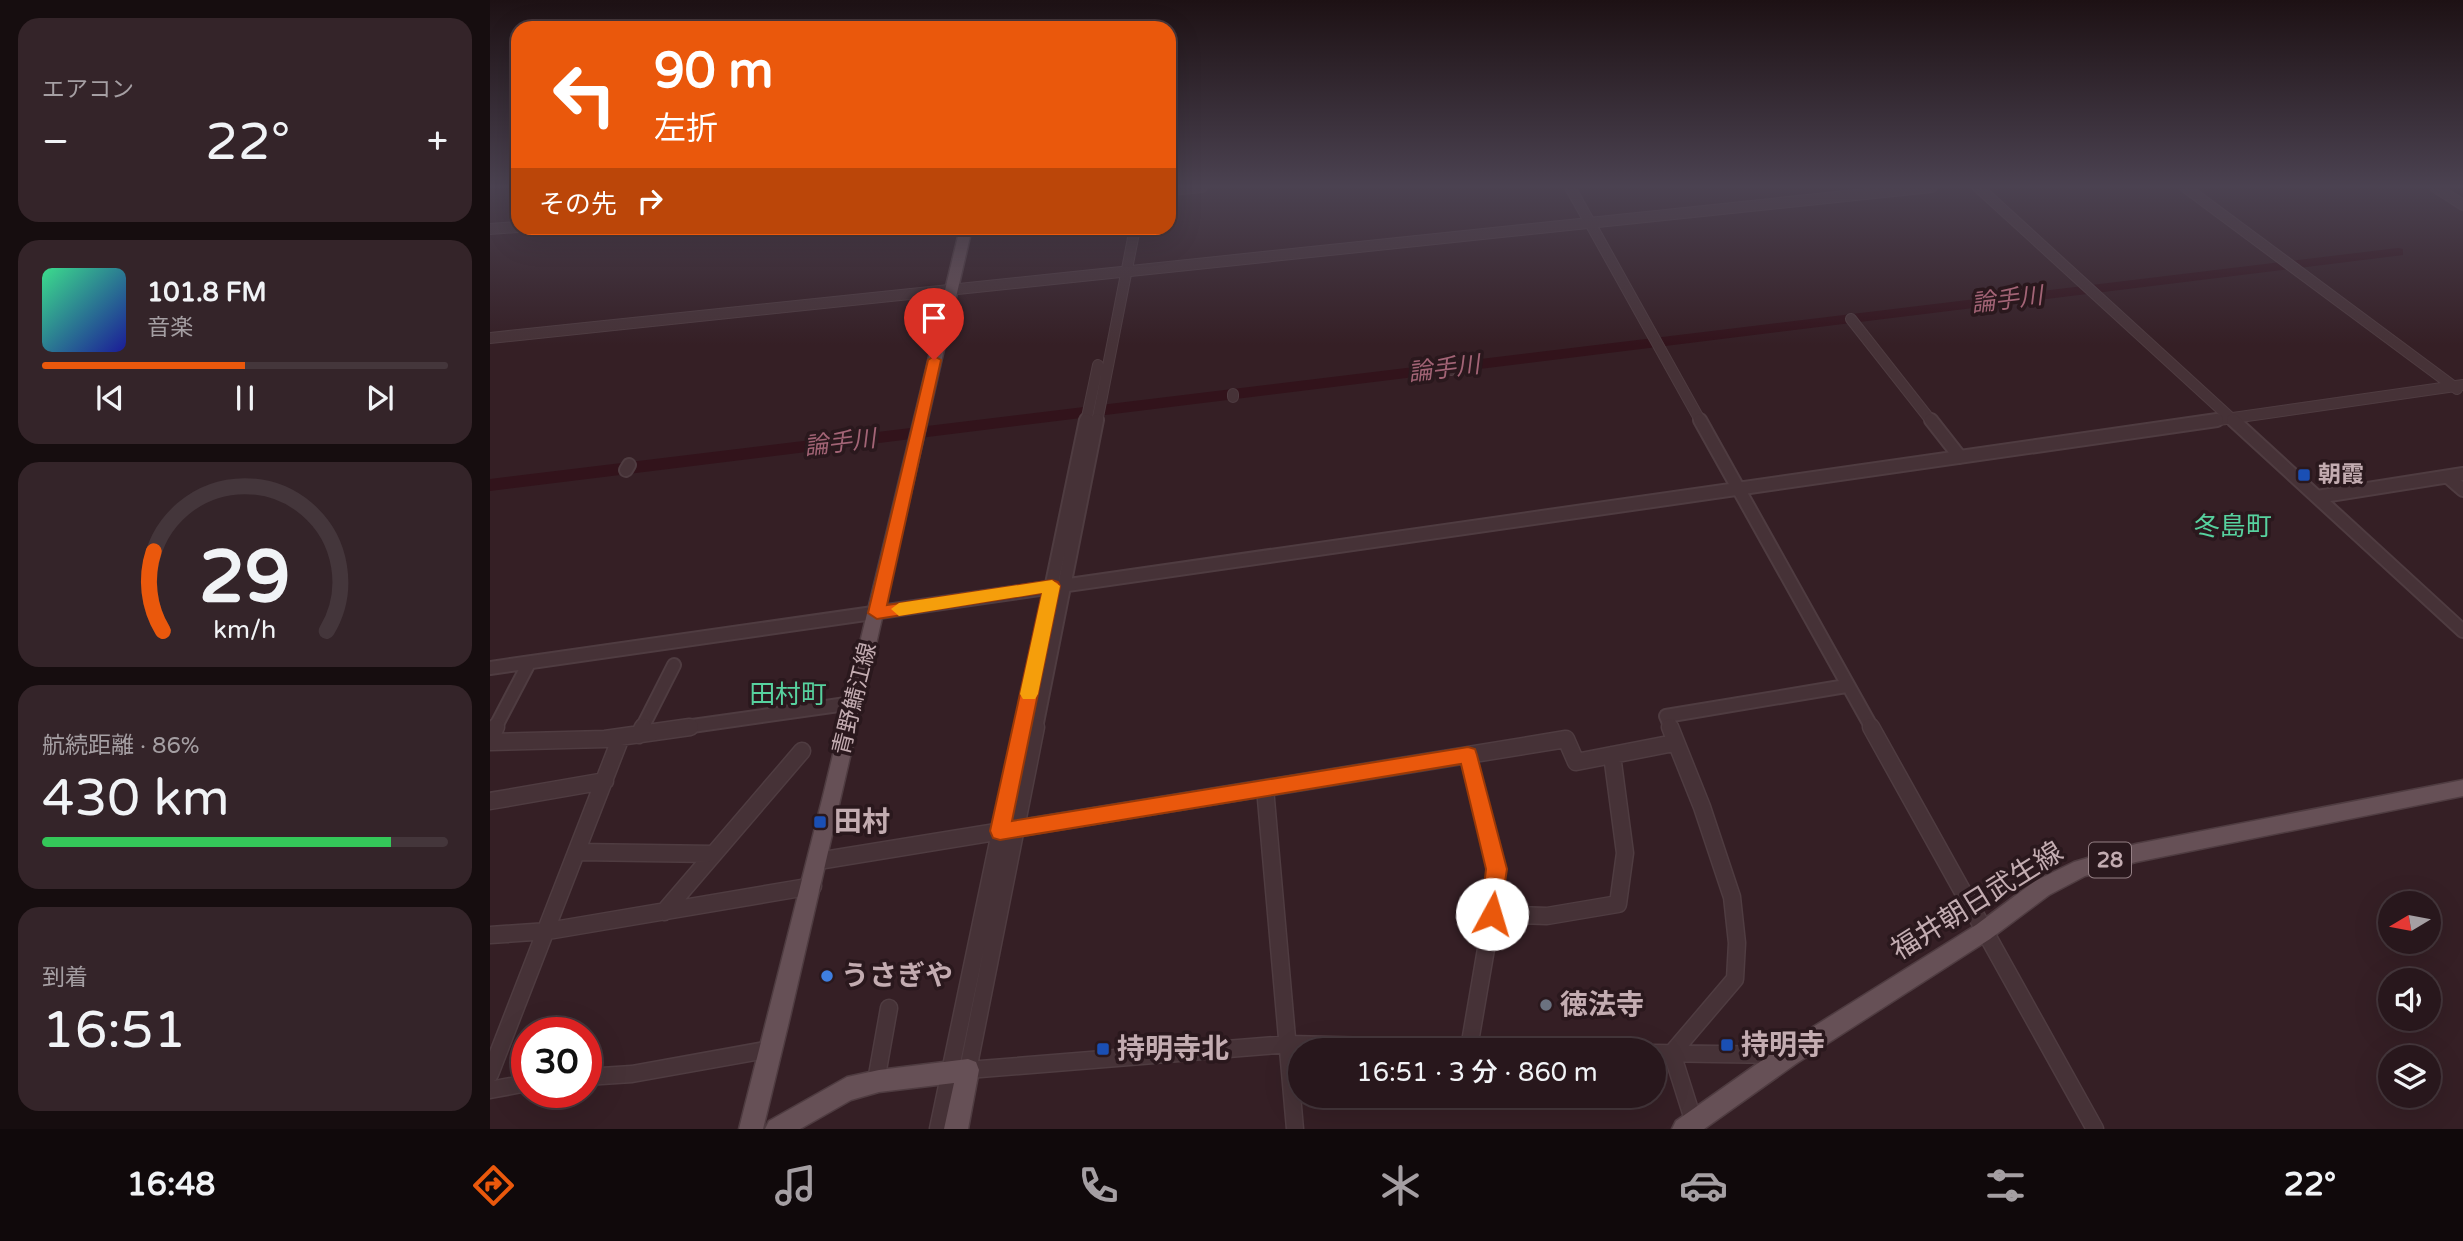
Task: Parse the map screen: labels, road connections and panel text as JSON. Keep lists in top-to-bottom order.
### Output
{
  "streets": {
    "main road": ["青野鯖江線", "28", "福井朝日武生線"]
  },
  "districts": ["冬島町", "田村町"],
  "water": ["論手川"],
  "places": {
    "transit": [
      "朝霞",
      "田村",
      "持明寺",
      "持明寺北"
    ],
    "other": ["うさぎや", "徳法寺"]
  },
  "north": "left",
  "page": {
    "tile": [
      "エアコン",
      ["航続距離 · 86%", "430 km"],
      ["到着", "16:51"]
    ],
    "turn": ["90 m", "左折"],
    "heat": ["−", "22°", "+"],
    "then": "その先",
    "song": ["101.8 FM", "音楽"],
    "limit": "30",
    "trip": "16:51 · 3 分 · 860 m",
    "tabs": ["16:48", "22°"],
    "gauge": ["29", "km/h"]
  }
}
